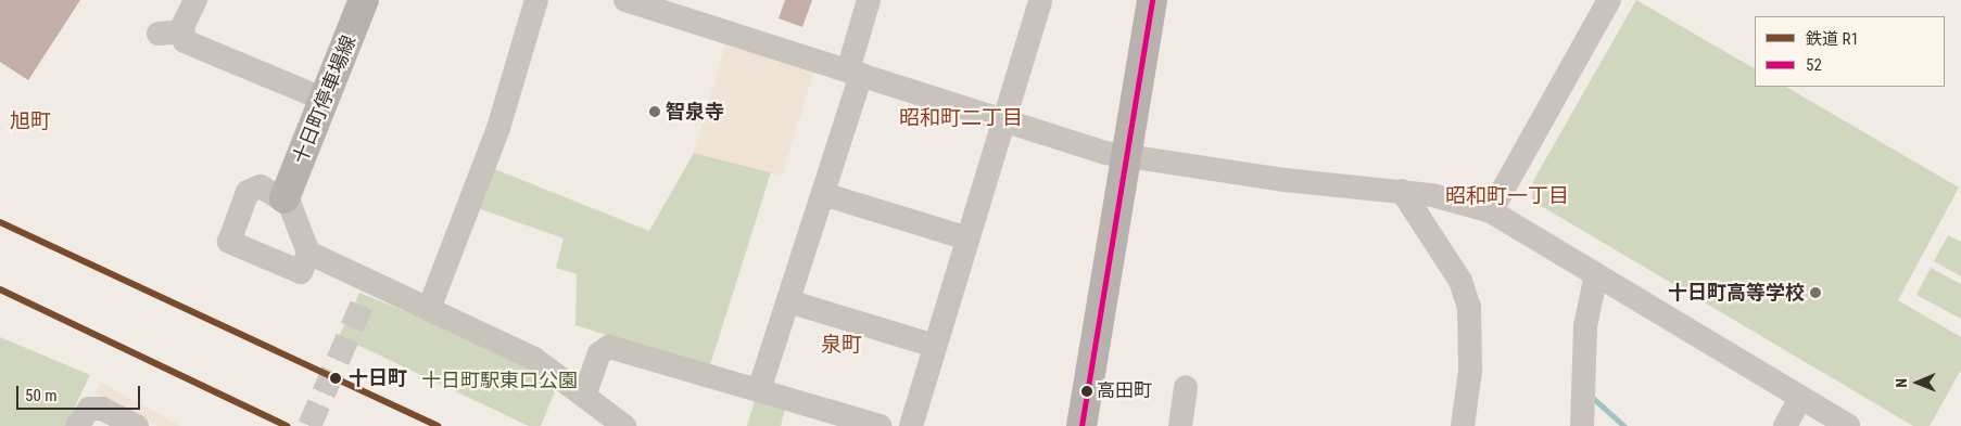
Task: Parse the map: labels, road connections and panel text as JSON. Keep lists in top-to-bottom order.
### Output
{
  "streets": {
    "main road": ["十日町停車場線"]
  },
  "districts": [
    "昭和町二丁目",
    "旭町",
    "昭和町一丁目",
    "泉町"
  ],
  "parks": ["十日町駅東口公園"],
  "places": [
    "智泉寺",
    "十日町高等学校",
    "十日町",
    "高田町"
  ],
  "lines": ["transit line 52", "rail line R1"],
  "legend": ["鉄道 R1", "52"],
  "scale_bar": "50 m",
  "north": "left"
}
